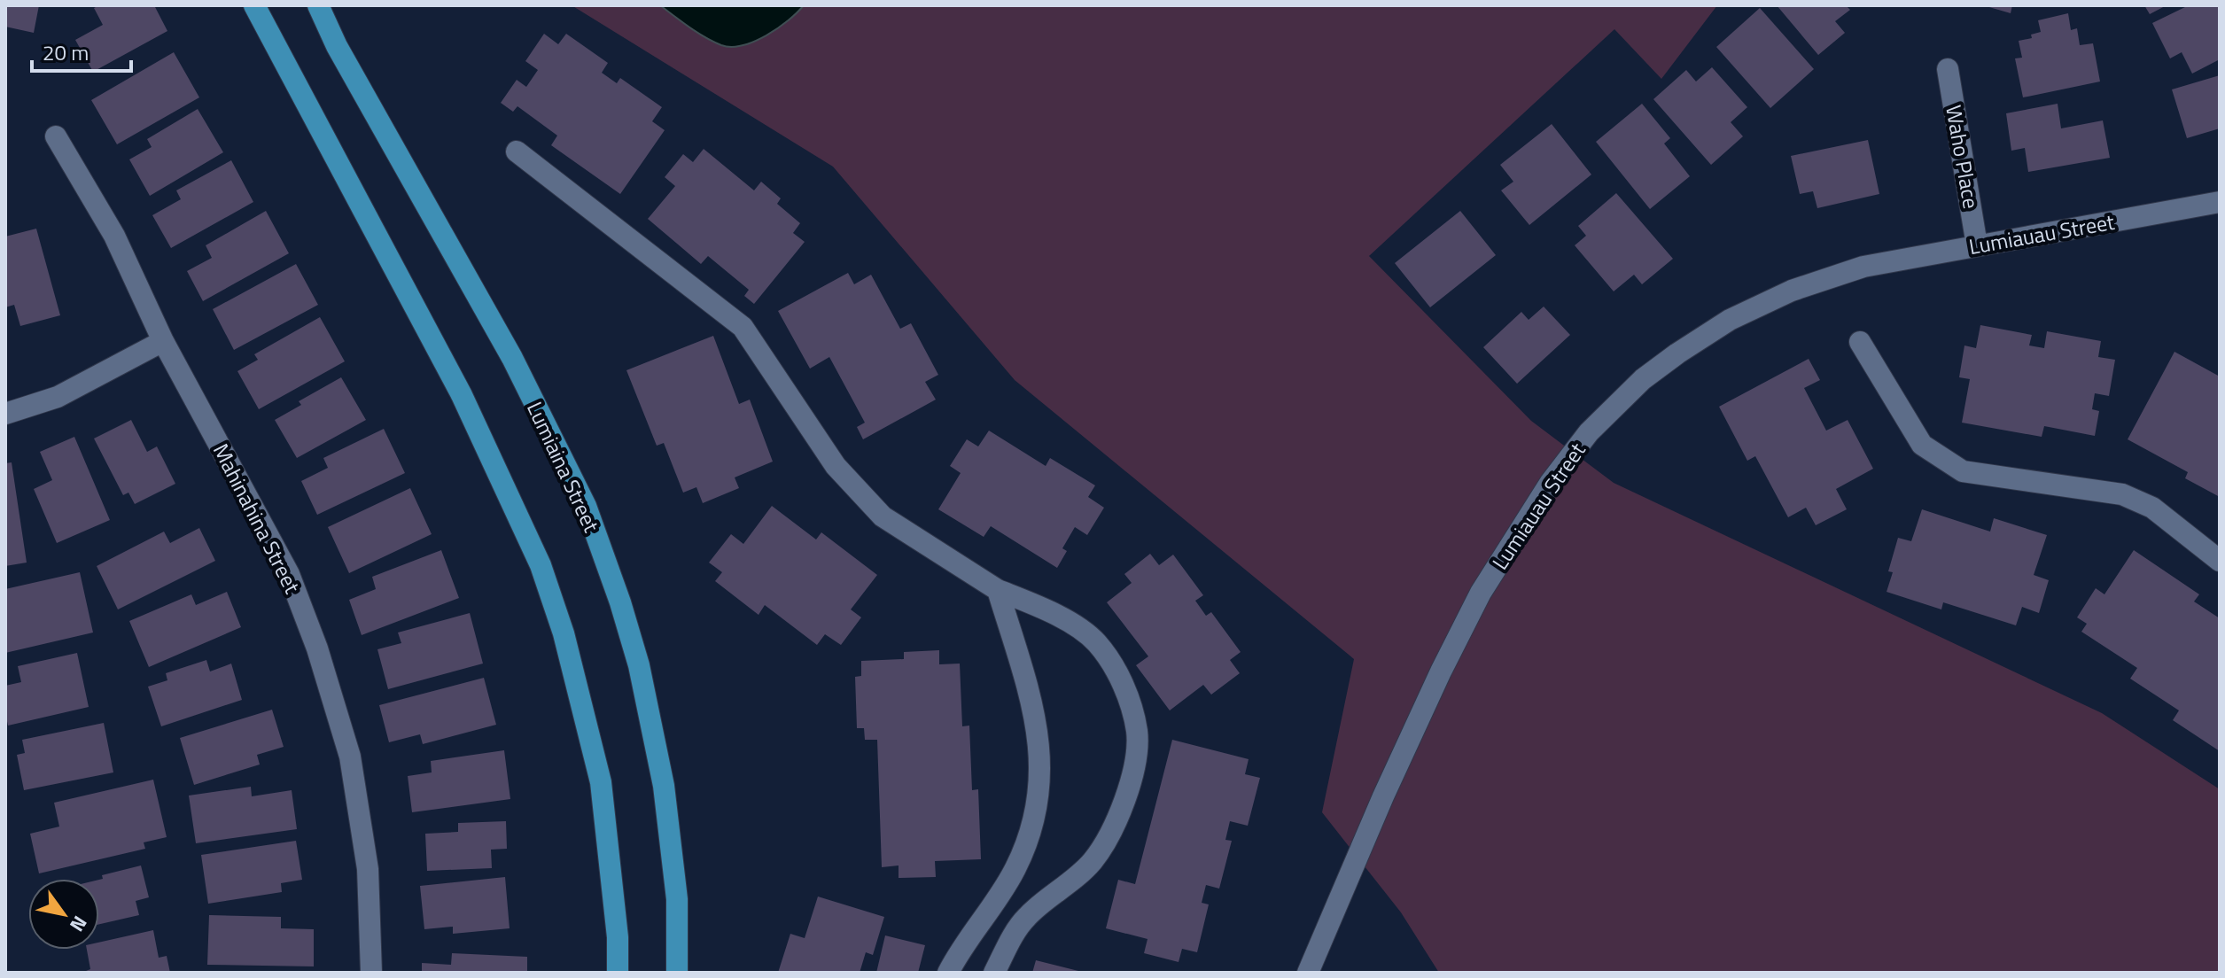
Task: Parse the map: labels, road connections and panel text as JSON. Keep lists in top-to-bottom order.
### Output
{
  "streets": {
    "main road": ["Lumiaina Street"],
    "street": ["Waho Place", "Lumiauau Street", "Mahinahina Street"]
  },
  "crossings": [
    ["Waho Place", "Lumiauau Street"]
  ],
  "scale_bar": "20 m",
  "north": "bottom right"
}
